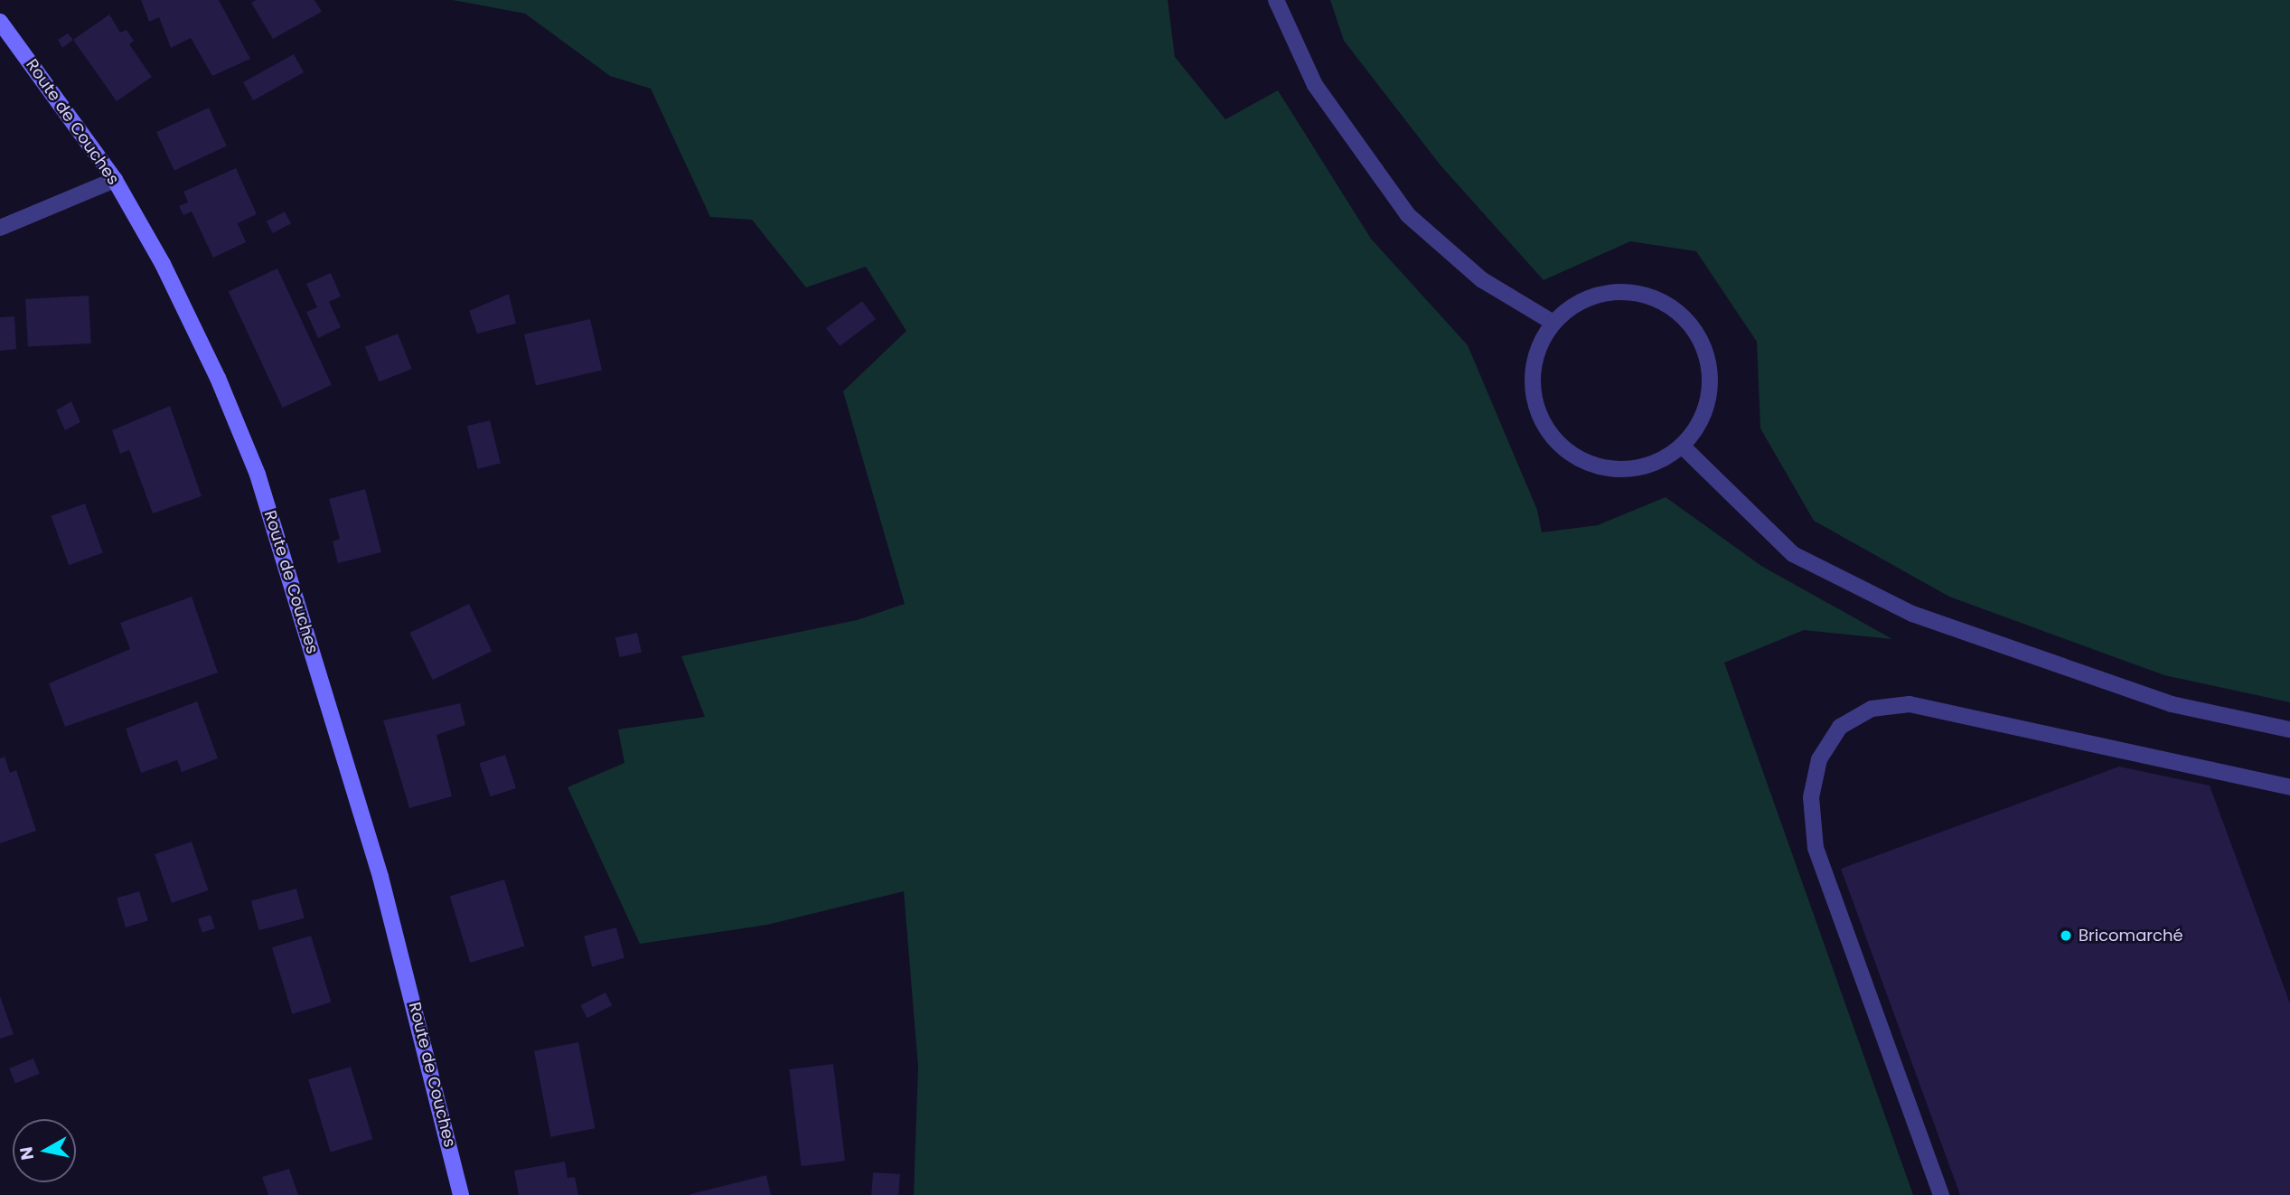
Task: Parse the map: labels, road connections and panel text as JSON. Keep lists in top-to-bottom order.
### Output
{
  "streets": {
    "main road": ["Route de Couches"]
  },
  "places": ["Bricomarché"],
  "north": "left"
}
